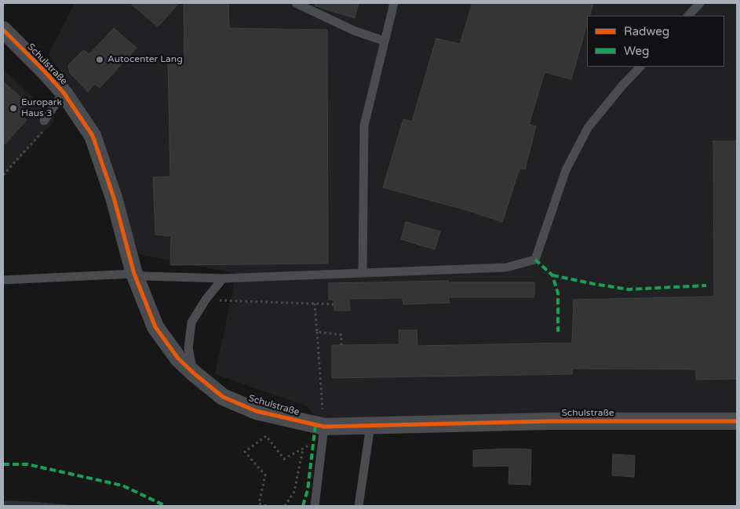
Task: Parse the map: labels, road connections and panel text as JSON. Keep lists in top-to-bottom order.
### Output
{
  "streets": {
    "street": ["Schulstraße"]
  },
  "places": ["Autocenter Lang", "Europark Haus 3"],
  "legend": ["Radweg", "Weg"]
}
